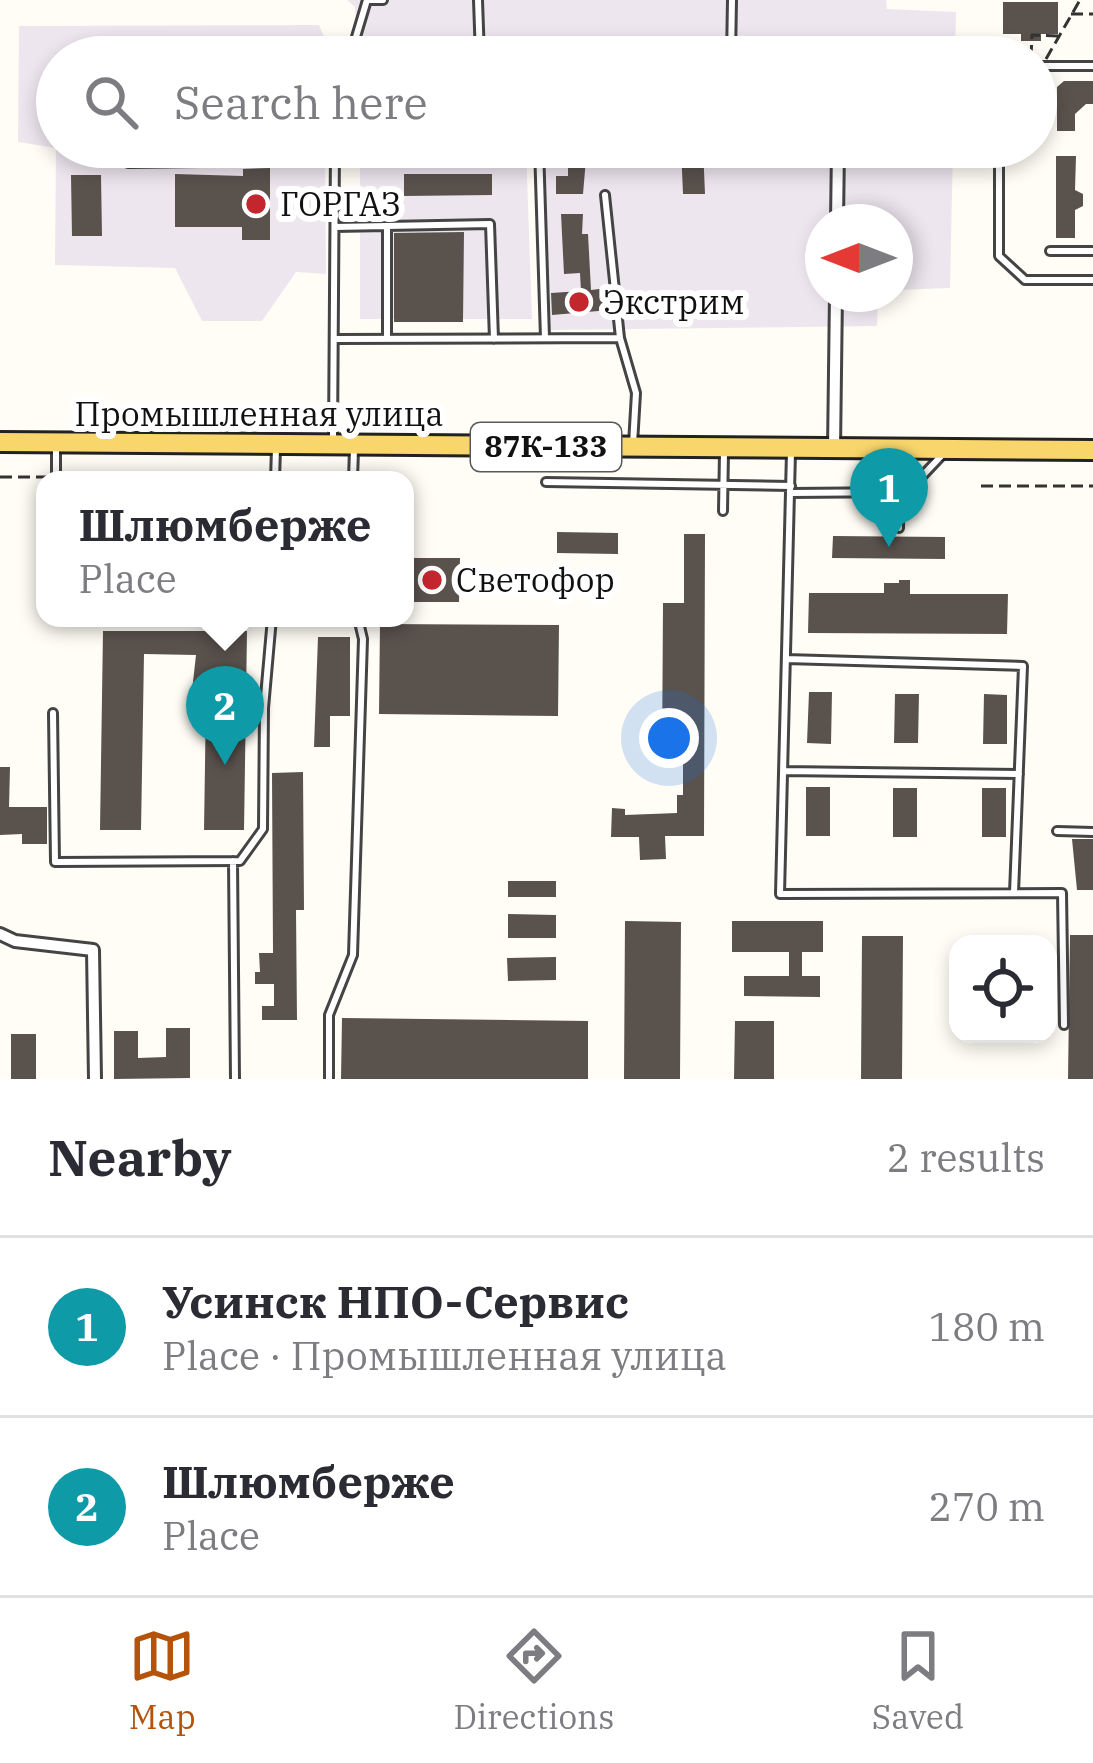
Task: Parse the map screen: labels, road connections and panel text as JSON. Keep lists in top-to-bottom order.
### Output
{
  "streets": {
    "main road": ["Промышленная улица", "87К-133"]
  },
  "places": ["ГОРГАЗ", "Экстрим", "Светофор"],
  "north": "left",
  "page": {
    "search": "Search here",
    "pins": ["1", "2"],
    "popup": ["Шлюмберже", "Place"],
    "heading": ["Nearby", "2 results"],
    "list": [
      {
        "mark": "1",
        "name": "Усинск НПО-Сервис",
        "note": "Place · Промышленная улица",
        "value": "180 m"
      },
      {
        "mark": "2",
        "name": "Шлюмберже",
        "note": "Place",
        "value": "270 m"
      }
    ],
    "nav": ["Map", "Directions", "Saved"]
  }
}
